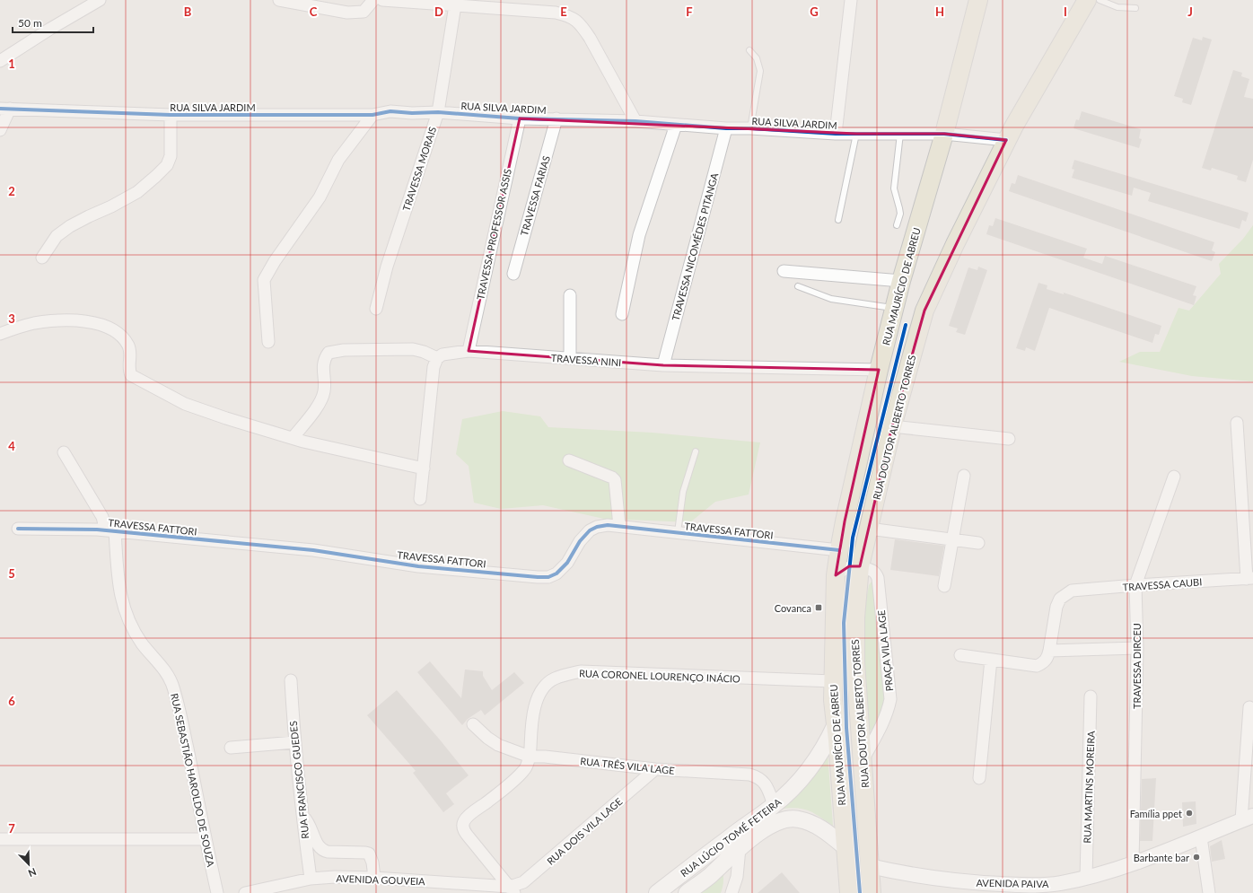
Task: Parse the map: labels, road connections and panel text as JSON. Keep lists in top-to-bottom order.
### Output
{
  "streets": {
    "main road": ["RUA MAURÍCIO DE ABREU", "RUA DOUTOR ALBERTO TORRES", "RUA LÚCIO TOMÉ FETEIRA"],
    "street": [
      "RUA SILVA JARDIM",
      "TRAVESSA MORAIS",
      "TRAVESSA FARIAS",
      "TRAVESSA PROFESSOR ASSIS",
      "TRAVESSA NICOMÉDES PITANGA",
      "TRAVESSA NINI",
      "TRAVESSA FATTORI",
      "TRAVESSA CAUBI",
      "PRAÇA VILA LAGE",
      "TRAVESSA DIRCEU",
      "RUA CORONEL LOURENÇO INÁCIO",
      "RUA TRÊS VILA LAGE",
      "RUA SEBASTIÃO HAROLDO DE SOUZA",
      "RUA FRANCISCO GUEDES",
      "RUA MARTINS MOREIRA",
      "RUA DOIS VILA LAGE",
      "AVENIDA GOUVEIA",
      "AVENIDA PAIVA"
    ]
  },
  "crossings": [
    ["RUA SILVA JARDIM", "TRAVESSA MORAIS"],
    ["RUA SILVA JARDIM", "TRAVESSA FARIAS"],
    ["RUA SILVA JARDIM", "TRAVESSA PROFESSOR ASSIS"],
    ["RUA SILVA JARDIM", "TRAVESSA NICOMÉDES PITANGA"],
    ["RUA SILVA JARDIM", "RUA MAURÍCIO DE ABREU"],
    ["RUA SILVA JARDIM", "RUA DOUTOR ALBERTO TORRES"],
    ["TRAVESSA PROFESSOR ASSIS", "TRAVESSA NINI"],
    ["TRAVESSA NICOMÉDES PITANGA", "TRAVESSA NINI"],
    ["RUA MAURÍCIO DE ABREU", "TRAVESSA NINI"],
    ["RUA MAURÍCIO DE ABREU", "TRAVESSA FATTORI"],
    ["RUA MAURÍCIO DE ABREU", "RUA CORONEL LOURENÇO INÁCIO"],
    ["RUA MAURÍCIO DE ABREU", "RUA LÚCIO TOMÉ FETEIRA"],
    ["RUA DOUTOR ALBERTO TORRES", "PRAÇA VILA LAGE"],
    ["RUA DOUTOR ALBERTO TORRES", "AVENIDA PAIVA"],
    ["TRAVESSA FATTORI", "RUA SEBASTIÃO HAROLDO DE SOUZA"],
    ["TRAVESSA CAUBI", "TRAVESSA DIRCEU"],
    ["TRAVESSA DIRCEU", "AVENIDA PAIVA"],
    ["RUA CORONEL LOURENÇO INÁCIO", "RUA TRÊS VILA LAGE"],
    ["RUA CORONEL LOURENÇO INÁCIO", "RUA DOIS VILA LAGE"],
    ["RUA CORONEL LOURENÇO INÁCIO", "AVENIDA GOUVEIA"],
    ["RUA TRÊS VILA LAGE", "RUA DOIS VILA LAGE"],
    ["RUA TRÊS VILA LAGE", "RUA LÚCIO TOMÉ FETEIRA"],
    ["RUA FRANCISCO GUEDES", "AVENIDA GOUVEIA"],
    ["RUA MARTINS MOREIRA", "AVENIDA PAIVA"],
    ["RUA DOIS VILA LAGE", "AVENIDA GOUVEIA"]
  ],
  "places": {
    "transit": ["Covanca"],
    "other": ["Família ppet", "Barbante bar"]
  },
  "scale_bar": "50 m",
  "north": "bottom right",
  "grid": {
    "columns": [
      "B",
      "C",
      "D",
      "E",
      "F",
      "G",
      "H",
      "I",
      "J"
    ],
    "rows": [
      "1",
      "2",
      "3",
      "4",
      "5",
      "6",
      "7"
    ]
  }
}
